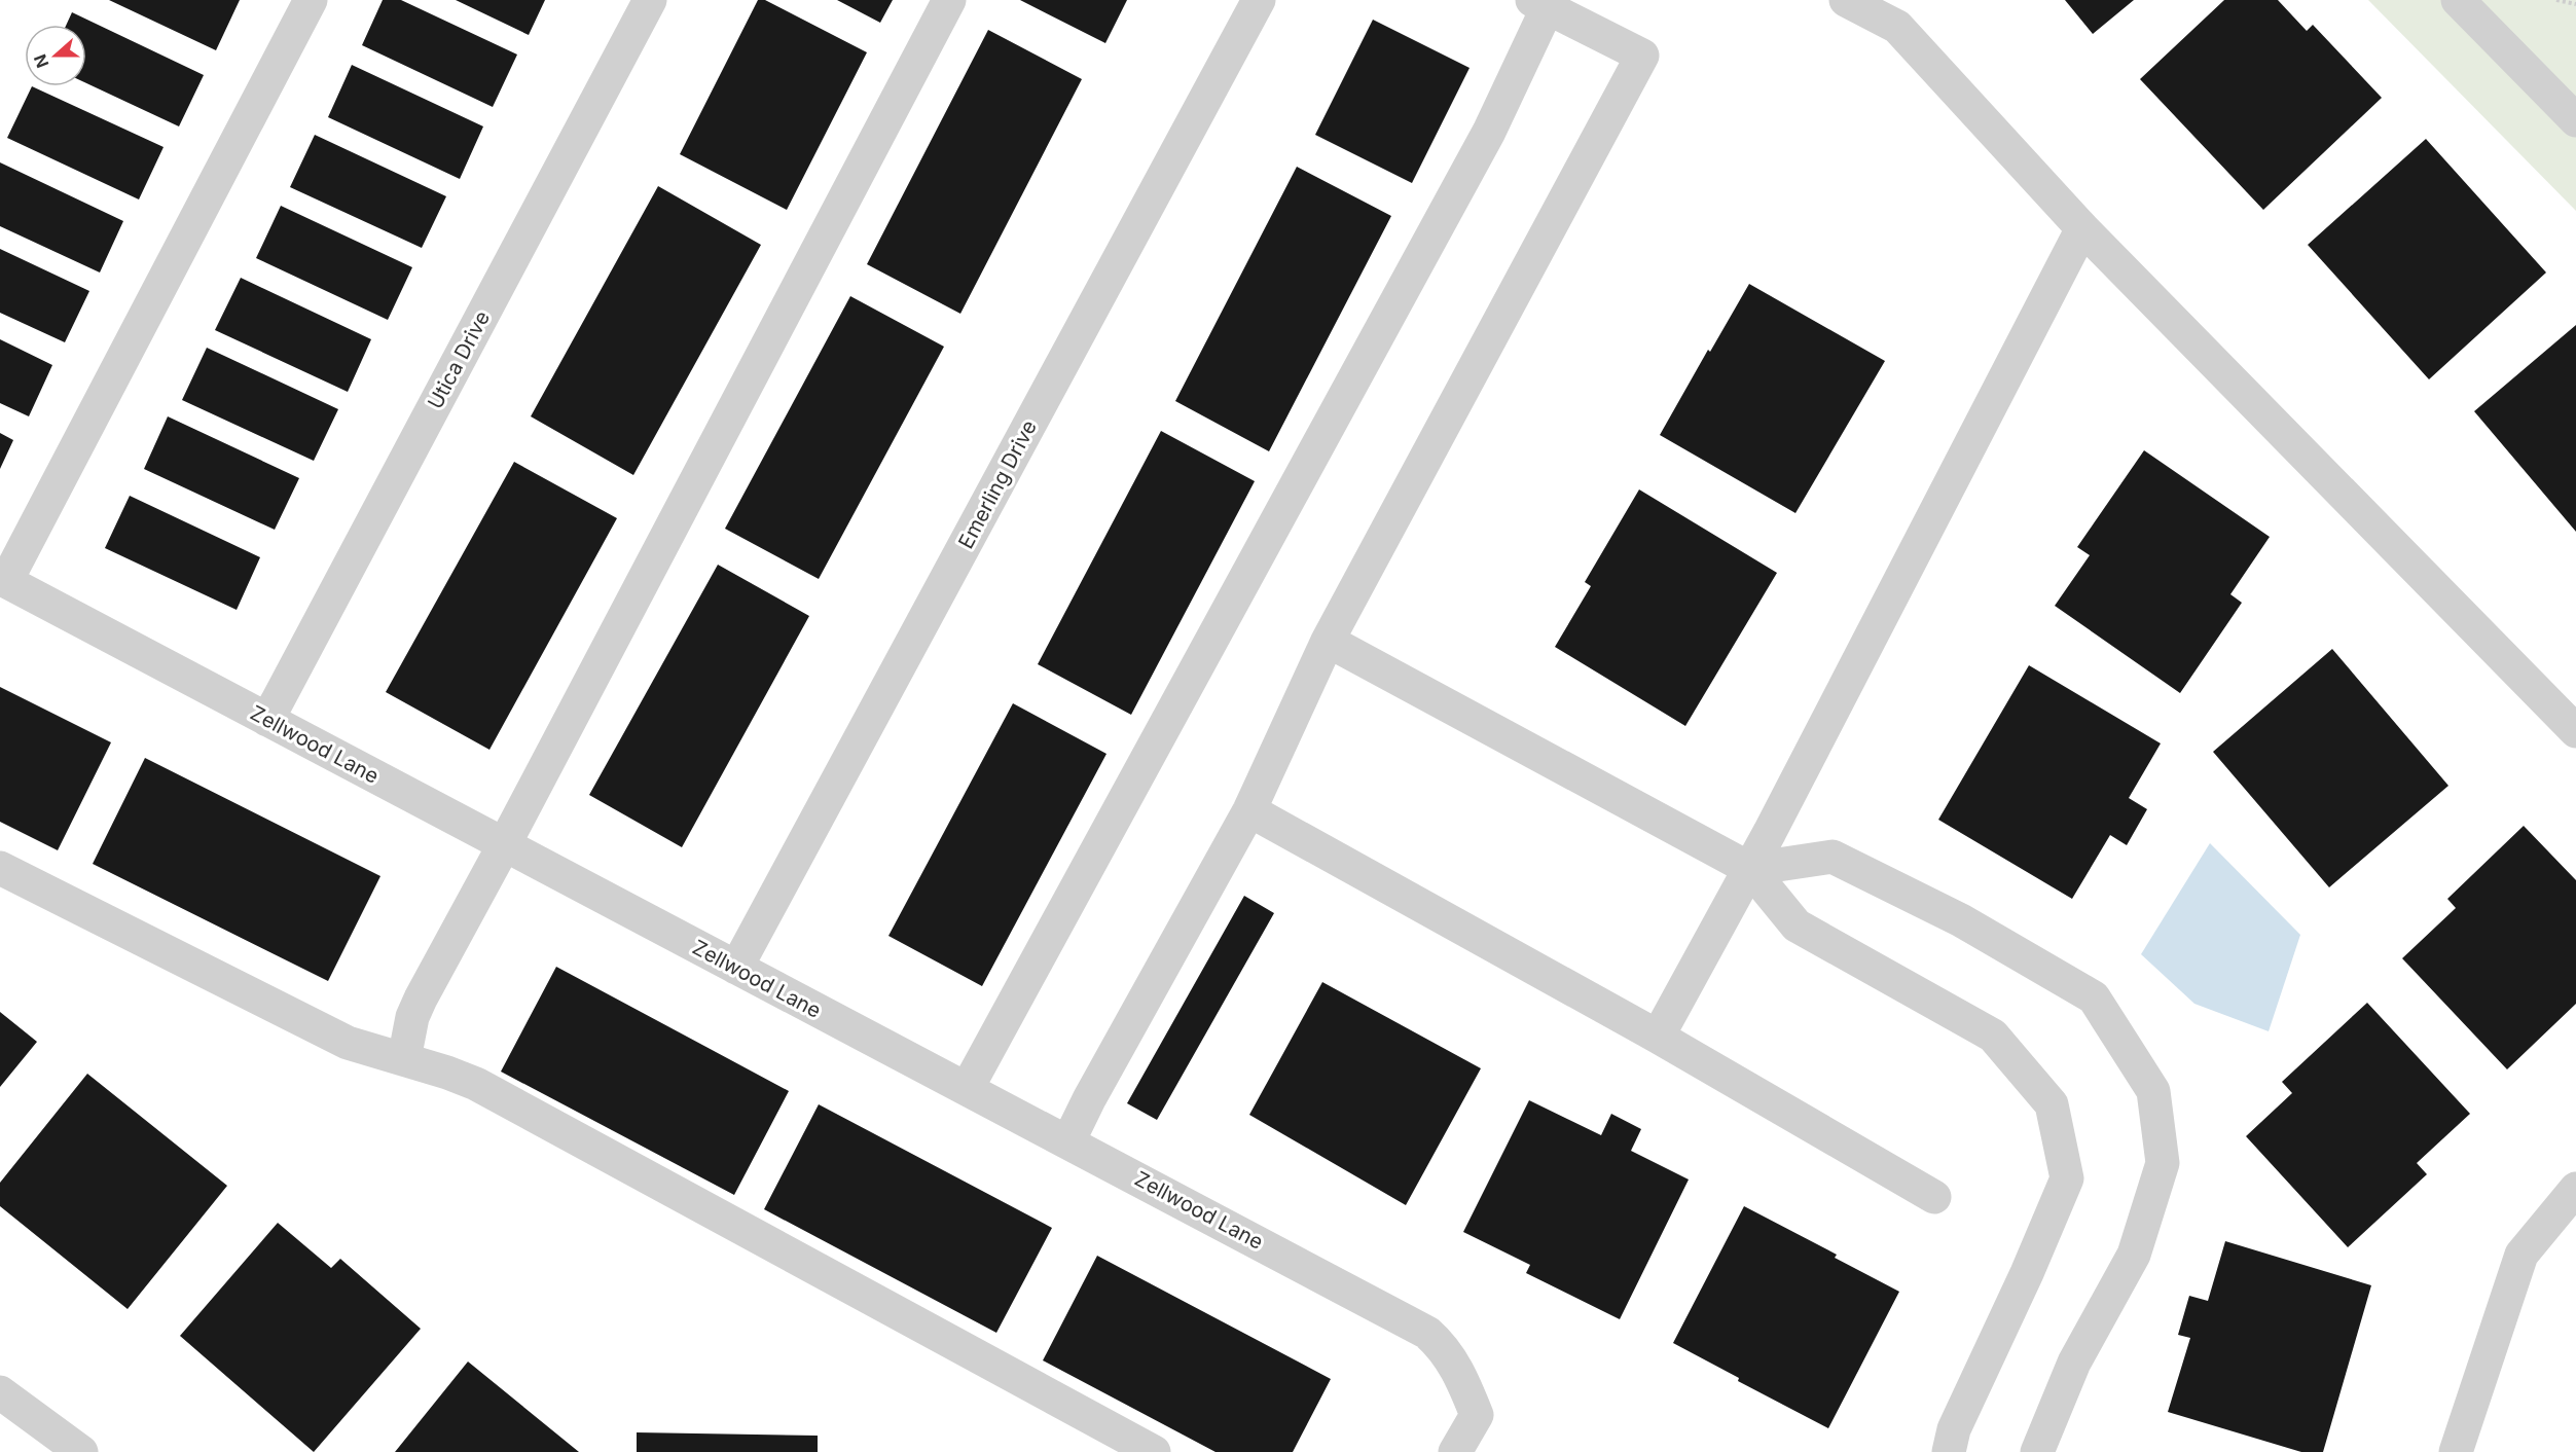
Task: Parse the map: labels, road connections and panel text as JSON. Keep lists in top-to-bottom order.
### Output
{
  "streets": {
    "street": ["Utica Drive", "Emerling Drive", "Zellwood Lane"]
  },
  "crossings": [
    ["Utica Drive", "Zellwood Lane"],
    ["Emerling Drive", "Zellwood Lane"]
  ],
  "north": "left"
}
